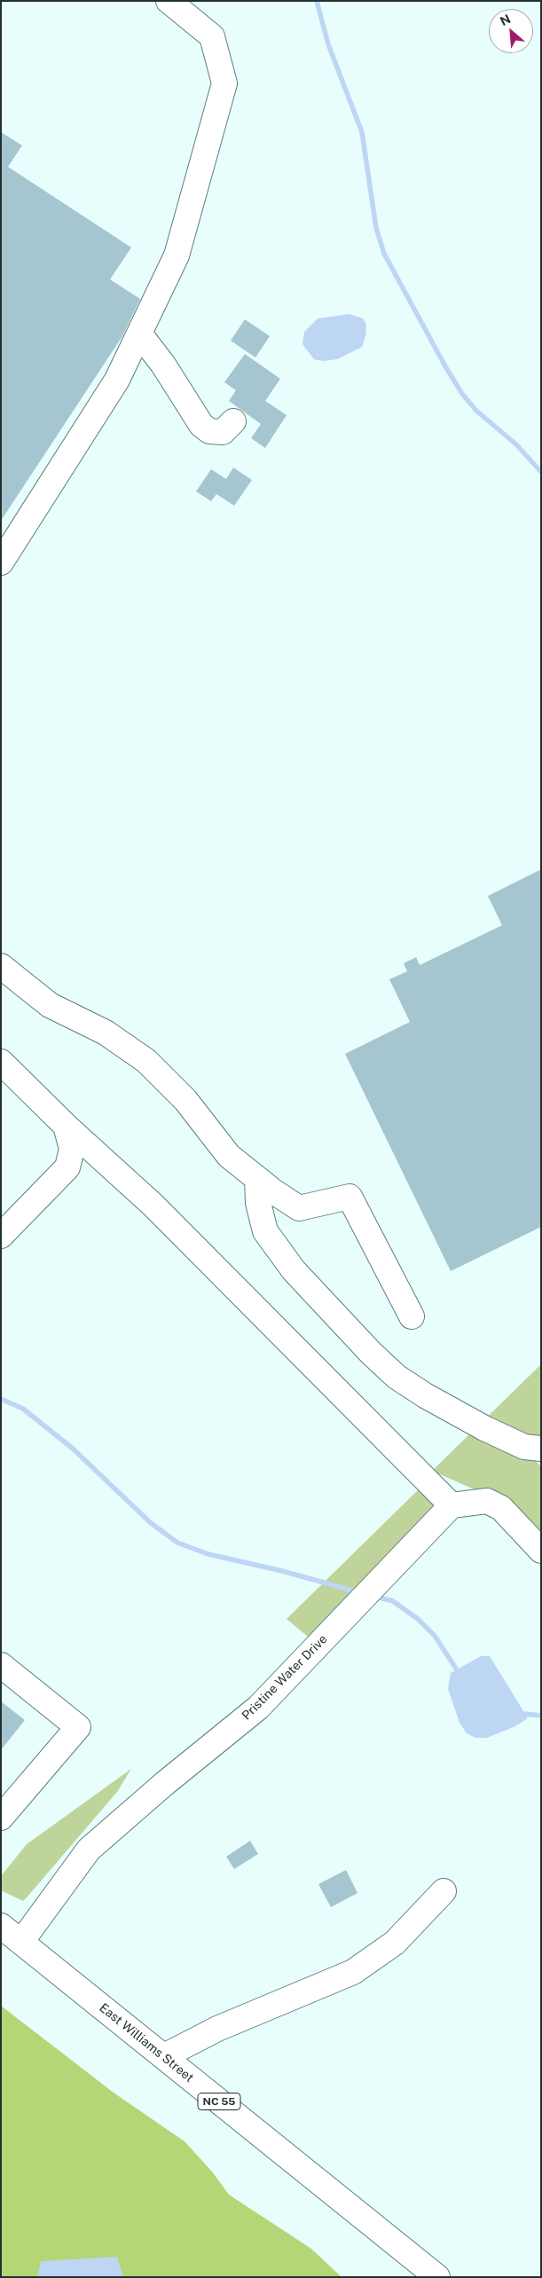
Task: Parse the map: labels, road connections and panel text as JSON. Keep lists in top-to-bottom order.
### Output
{
  "streets": {
    "main road": ["Pristine Water Drive", "East Williams Street", "NC 55"]
  },
  "crossings": [
    ["Pristine Water Drive", "East Williams Street"]
  ],
  "north": "top left"
}
